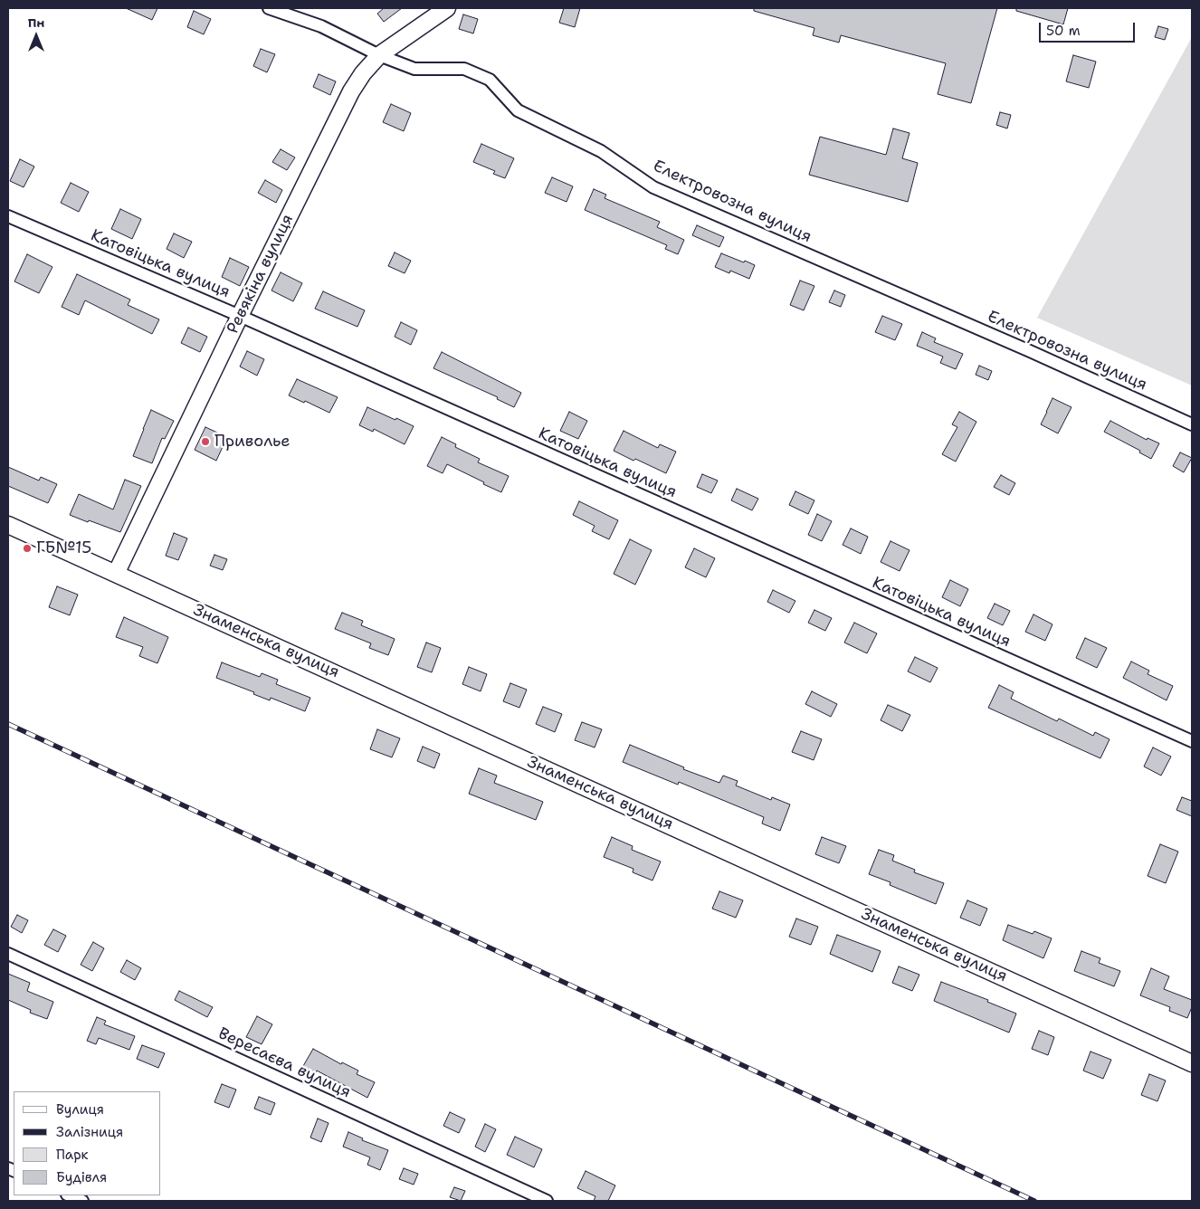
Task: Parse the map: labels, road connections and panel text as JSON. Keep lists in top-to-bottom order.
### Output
{
  "streets": {
    "main road": ["Ревякіна вулиця", "Знаменська вулиця"],
    "street": ["Електровозна вулиця", "Катовіцька вулиця", "Вересаєва вулиця"]
  },
  "crossings": [
    ["Електровозна вулиця", "Ревякіна вулиця"],
    ["Катовіцька вулиця", "Ревякіна вулиця"],
    ["Ревякіна вулиця", "Знаменська вулиця"]
  ],
  "places": ["Приволье", "ГБ№15"],
  "legend": [
    "Вулиця",
    "Залізниця",
    "Парк",
    "Будівля"
  ],
  "scale_bar": "50 m",
  "north": "top"
}
